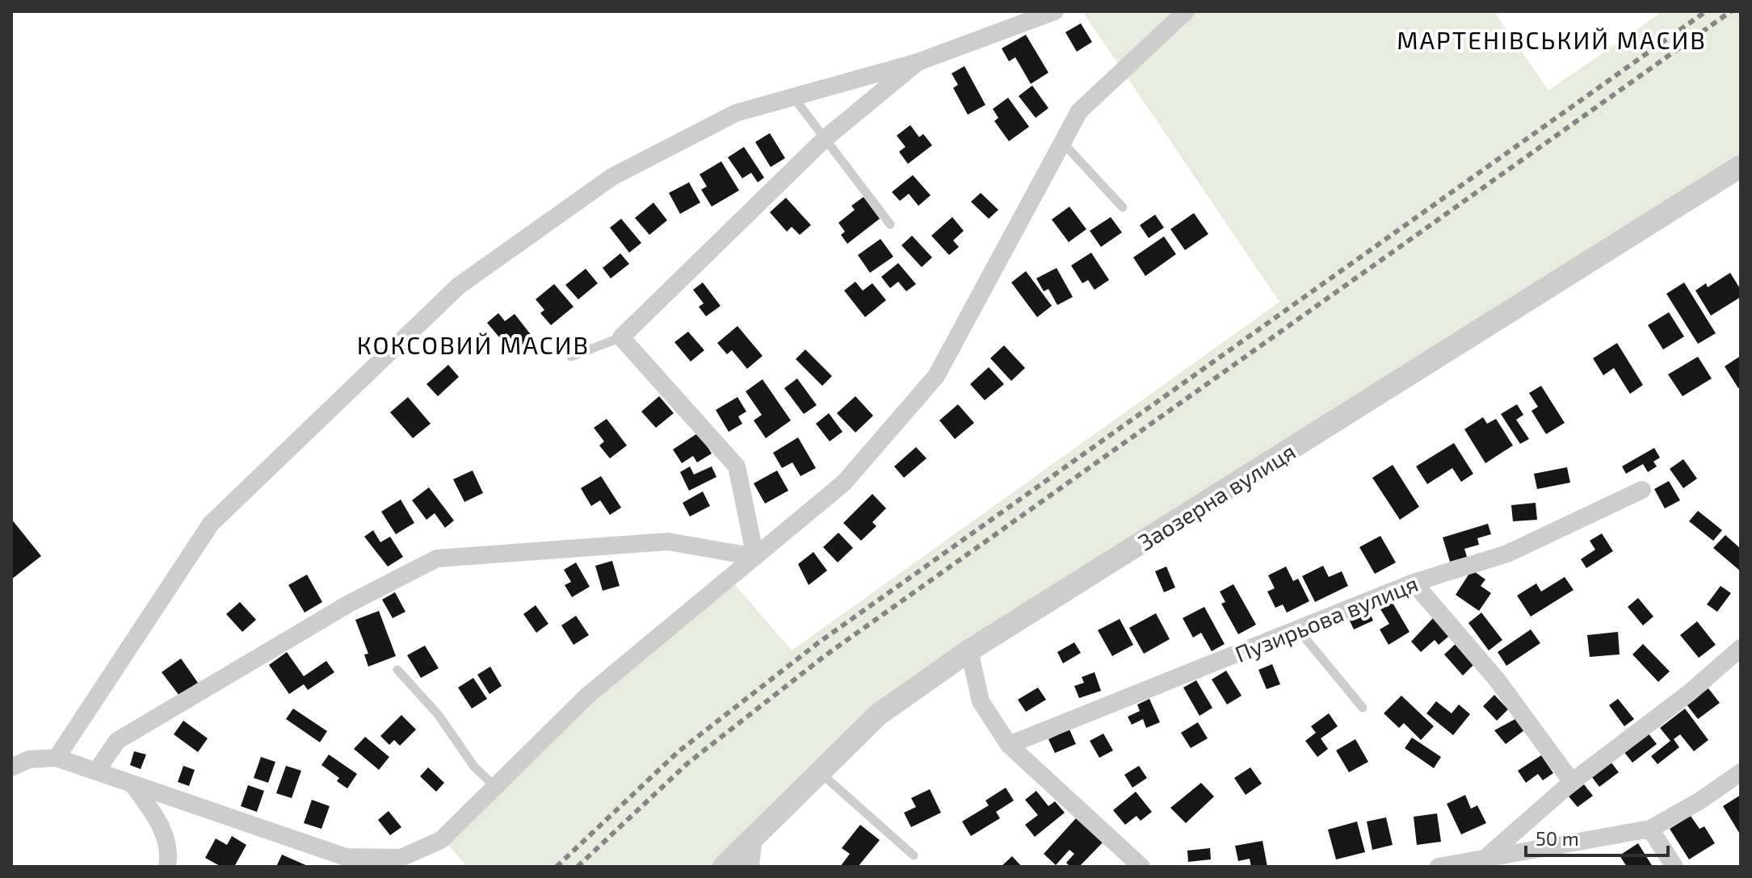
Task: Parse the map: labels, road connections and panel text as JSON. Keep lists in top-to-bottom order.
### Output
{
  "streets": {
    "street": ["Заозерна вулиця", "Пузирьова вулиця"]
  },
  "districts": ["МАРТЕНІВСЬКИЙ МАСИВ", "КОКСОВИЙ МАСИВ"],
  "scale_bar": "50 m"
}
